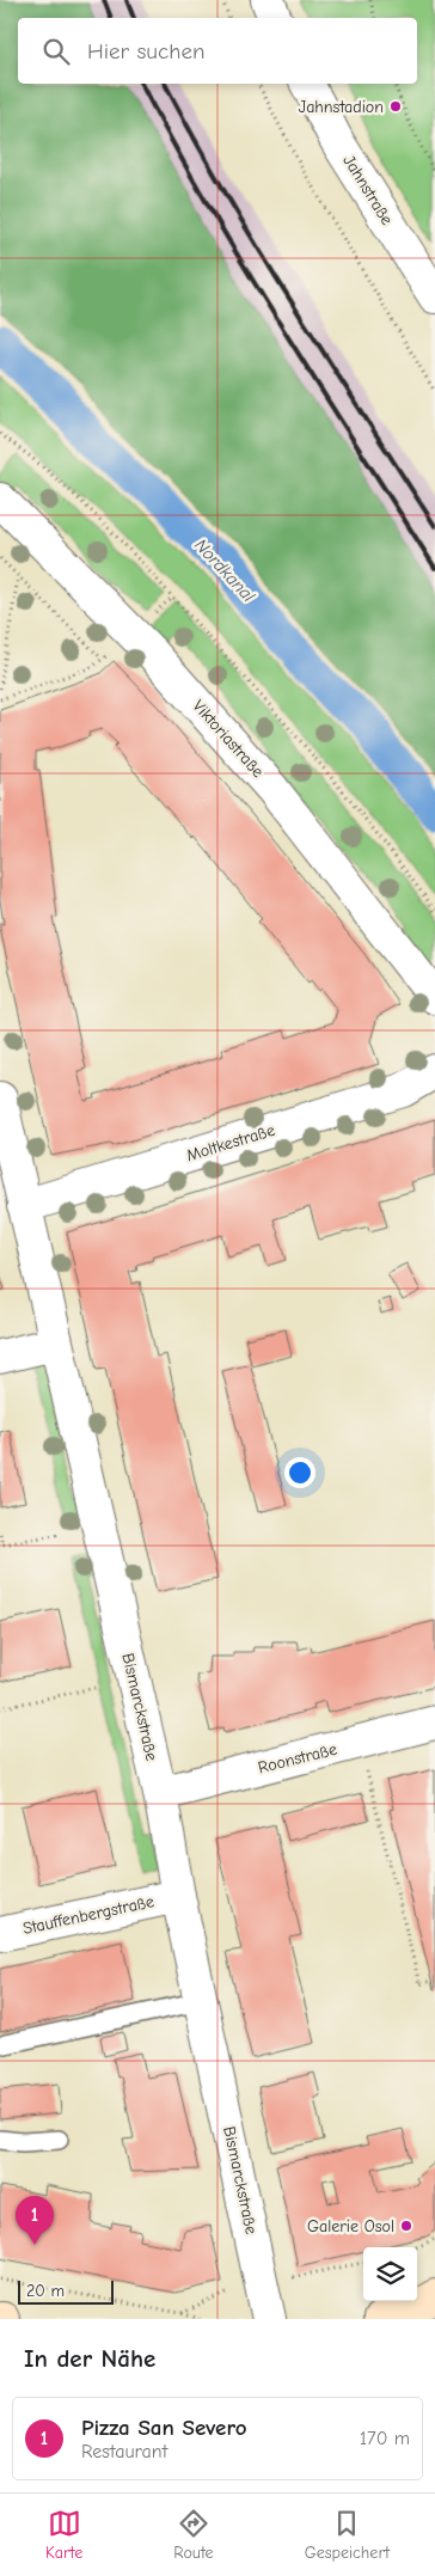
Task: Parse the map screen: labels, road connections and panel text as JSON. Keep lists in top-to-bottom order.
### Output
{
  "streets": {
    "street": [
      "Jahnstraße",
      "Viktoriastraße",
      "Moltkestraße",
      "Bismarckstraße",
      "Roonstraße",
      "Stauffenbergstraße"
    ]
  },
  "crossings": [
    ["Moltkestraße", "Bismarckstraße"],
    ["Bismarckstraße", "Roonstraße"],
    ["Bismarckstraße", "Stauffenbergstraße"]
  ],
  "water": ["Nordkanal"],
  "places": ["Jahnstadion", "Galerie Osol"],
  "scale_bar": "20 m",
  "page": {
    "search": "Hier suchen",
    "pins": "1",
    "scale": "20 m",
    "heading": "In der Nähe",
    "list": [
      {
        "mark": "1",
        "name": "Pizza San Severo",
        "note": "Restaurant",
        "value": "170 m"
      }
    ],
    "nav": ["Karte", "Route", "Gespeichert"]
  }
}
